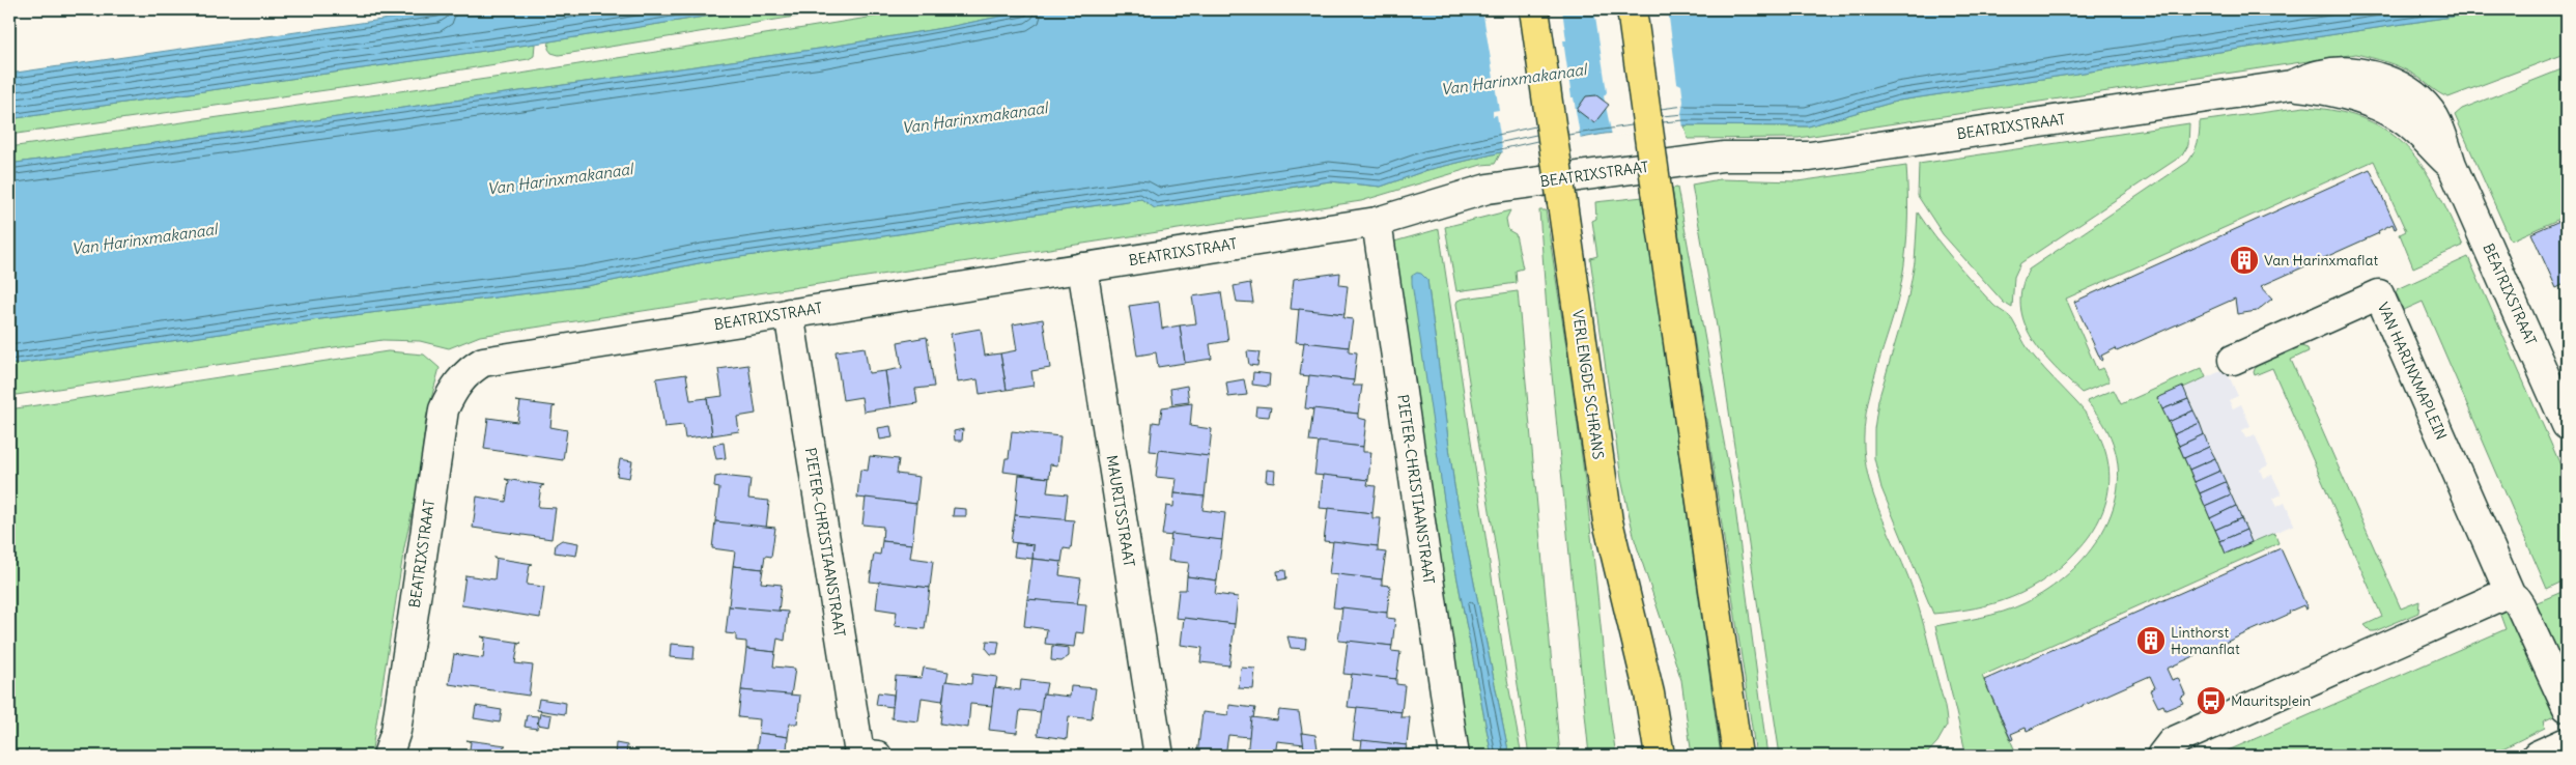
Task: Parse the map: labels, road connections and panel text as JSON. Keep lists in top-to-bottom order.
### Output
{
  "streets": {
    "main road": ["VERLENGDE SCHRANS"],
    "street": [
      "BEATRIXSTRAAT",
      "VAN HARINXMAPLEIN",
      "PIETER-CHRISTIAANSTRAAT",
      "MAURITSSTRAAT"
    ]
  },
  "crossings": [
    ["BEATRIXSTRAAT", "PIETER-CHRISTIAANSTRAAT"],
    ["BEATRIXSTRAAT", "MAURITSSTRAAT"]
  ],
  "water": ["Van Harinxmakanaal"],
  "places": {
    "building": ["Van Harinxmaflat", "Linthorst Homanflat"],
    "bus stop": ["Mauritsplein"]
  }
}
